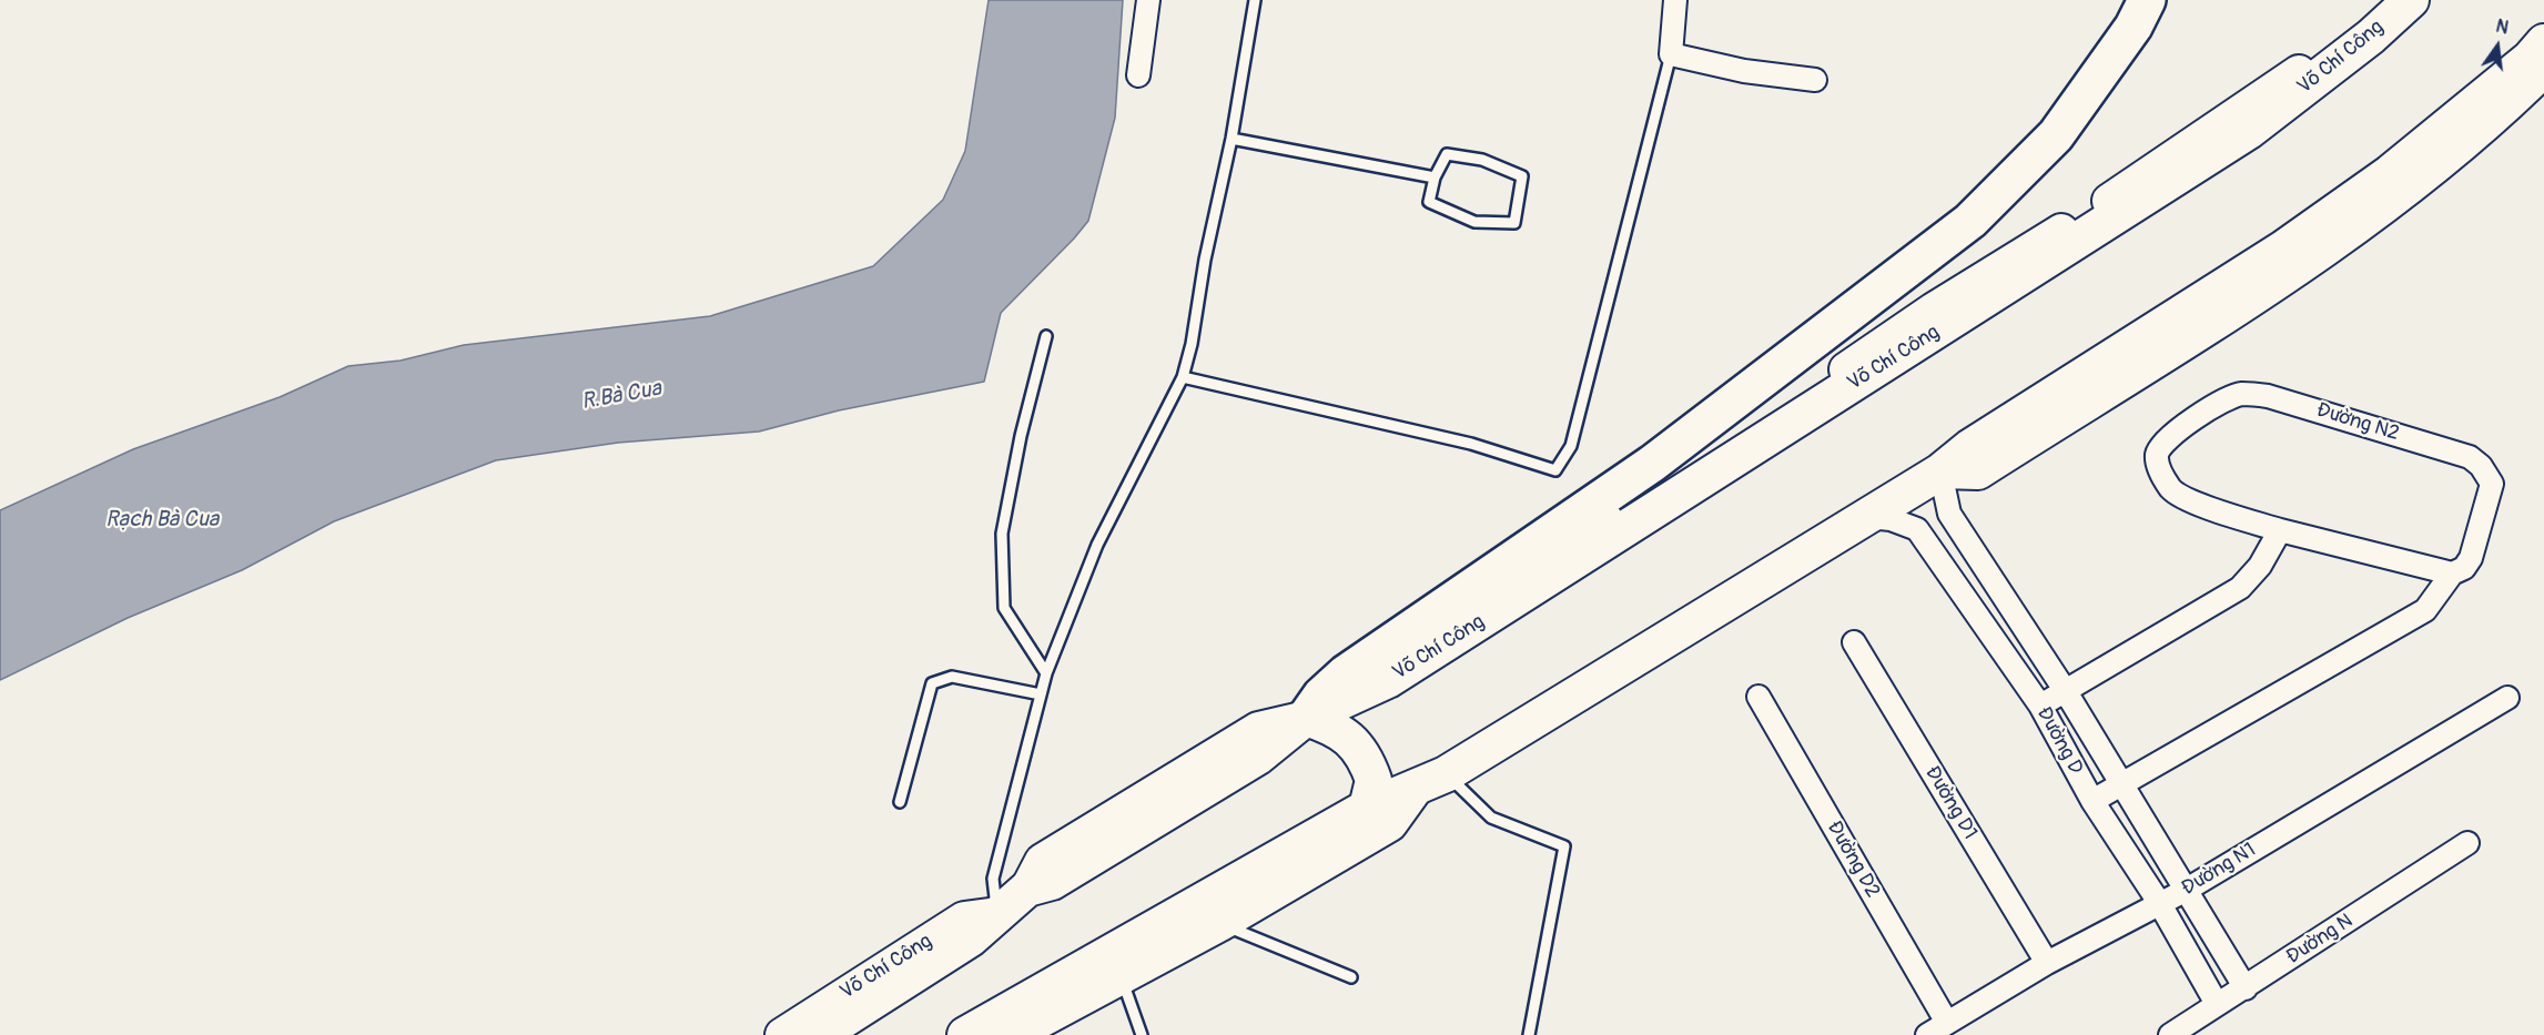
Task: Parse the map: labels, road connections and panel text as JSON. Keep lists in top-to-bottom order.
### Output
{
  "streets": {
    "highway": ["Võ Chí Công"],
    "street": [
      "Đường N2",
      "Đường D",
      "Đường D1",
      "Đường D2",
      "Đường N1",
      "Đường N"
    ]
  },
  "crossings": [
    ["Đường N2", "Đường D"],
    ["Đường D", "Đường N1"],
    ["Đường D", "Đường N"],
    ["Đường D1", "Đường N1"],
    ["Đường D2", "Đường N1"]
  ],
  "water": ["R.Bà Cua", "Rạch Bà Cua"],
  "north": "top"
}
